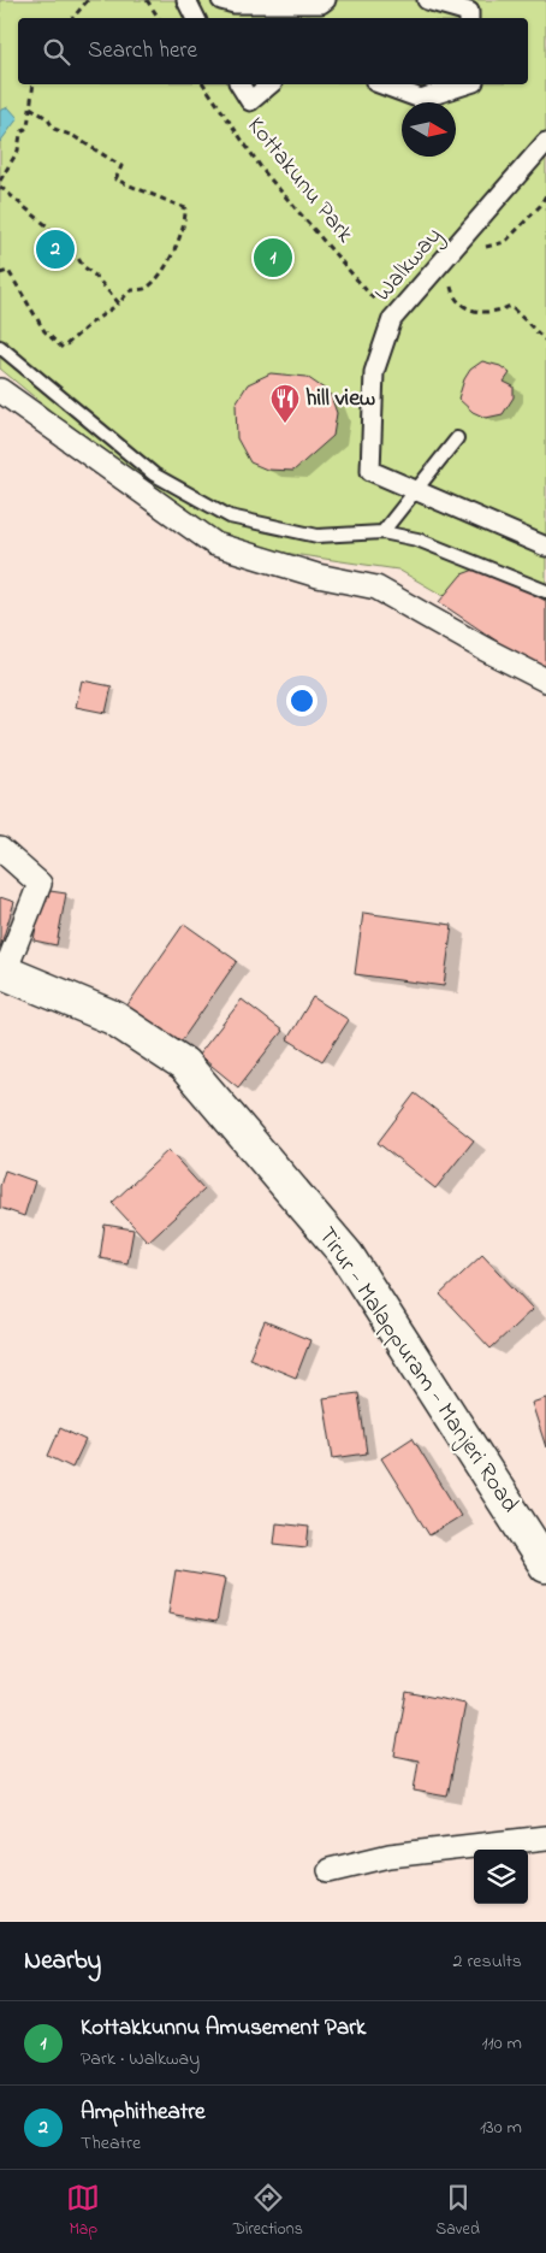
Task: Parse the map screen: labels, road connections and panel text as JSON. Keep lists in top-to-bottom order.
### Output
{
  "streets": {
    "main road": ["Tirur - Malappuram - Manjeri Road"],
    "street": ["Walkway"],
    "path": ["Kottakunu Park"]
  },
  "places": {
    "restaurant": ["hill view"]
  },
  "north": "right",
  "page": {
    "search": "Search here",
    "pins": ["2", "1"],
    "heading": ["Nearby", "2 results"],
    "list": [
      {
        "mark": "1",
        "name": "Kottakkunnu Amusement Park",
        "note": "Park · Walkway",
        "value": "110 m"
      },
      {
        "mark": "2",
        "name": "Amphitheatre",
        "note": "Theatre",
        "value": "130 m"
      }
    ],
    "nav": ["Map", "Directions", "Saved"]
  }
}
